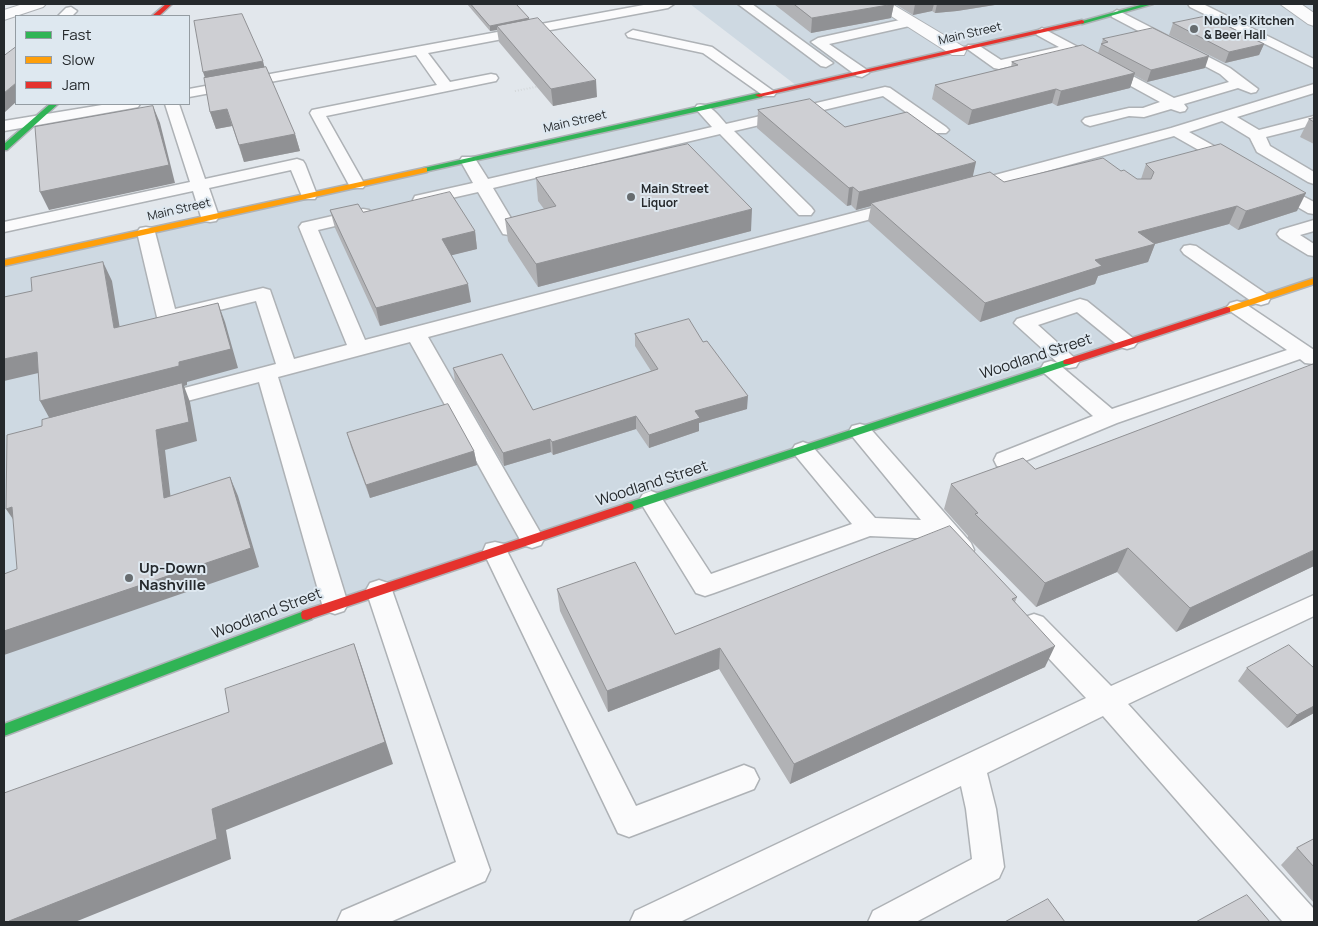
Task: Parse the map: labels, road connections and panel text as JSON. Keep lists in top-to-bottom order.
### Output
{
  "streets": {
    "main road": ["Main Street", "Woodland Street"]
  },
  "places": ["Noble’s Kitchen & Beer Hall", "Main Street Liquor", "Up-Down Nashville"],
  "legend": ["Fast", "Slow", "Jam"]
}
